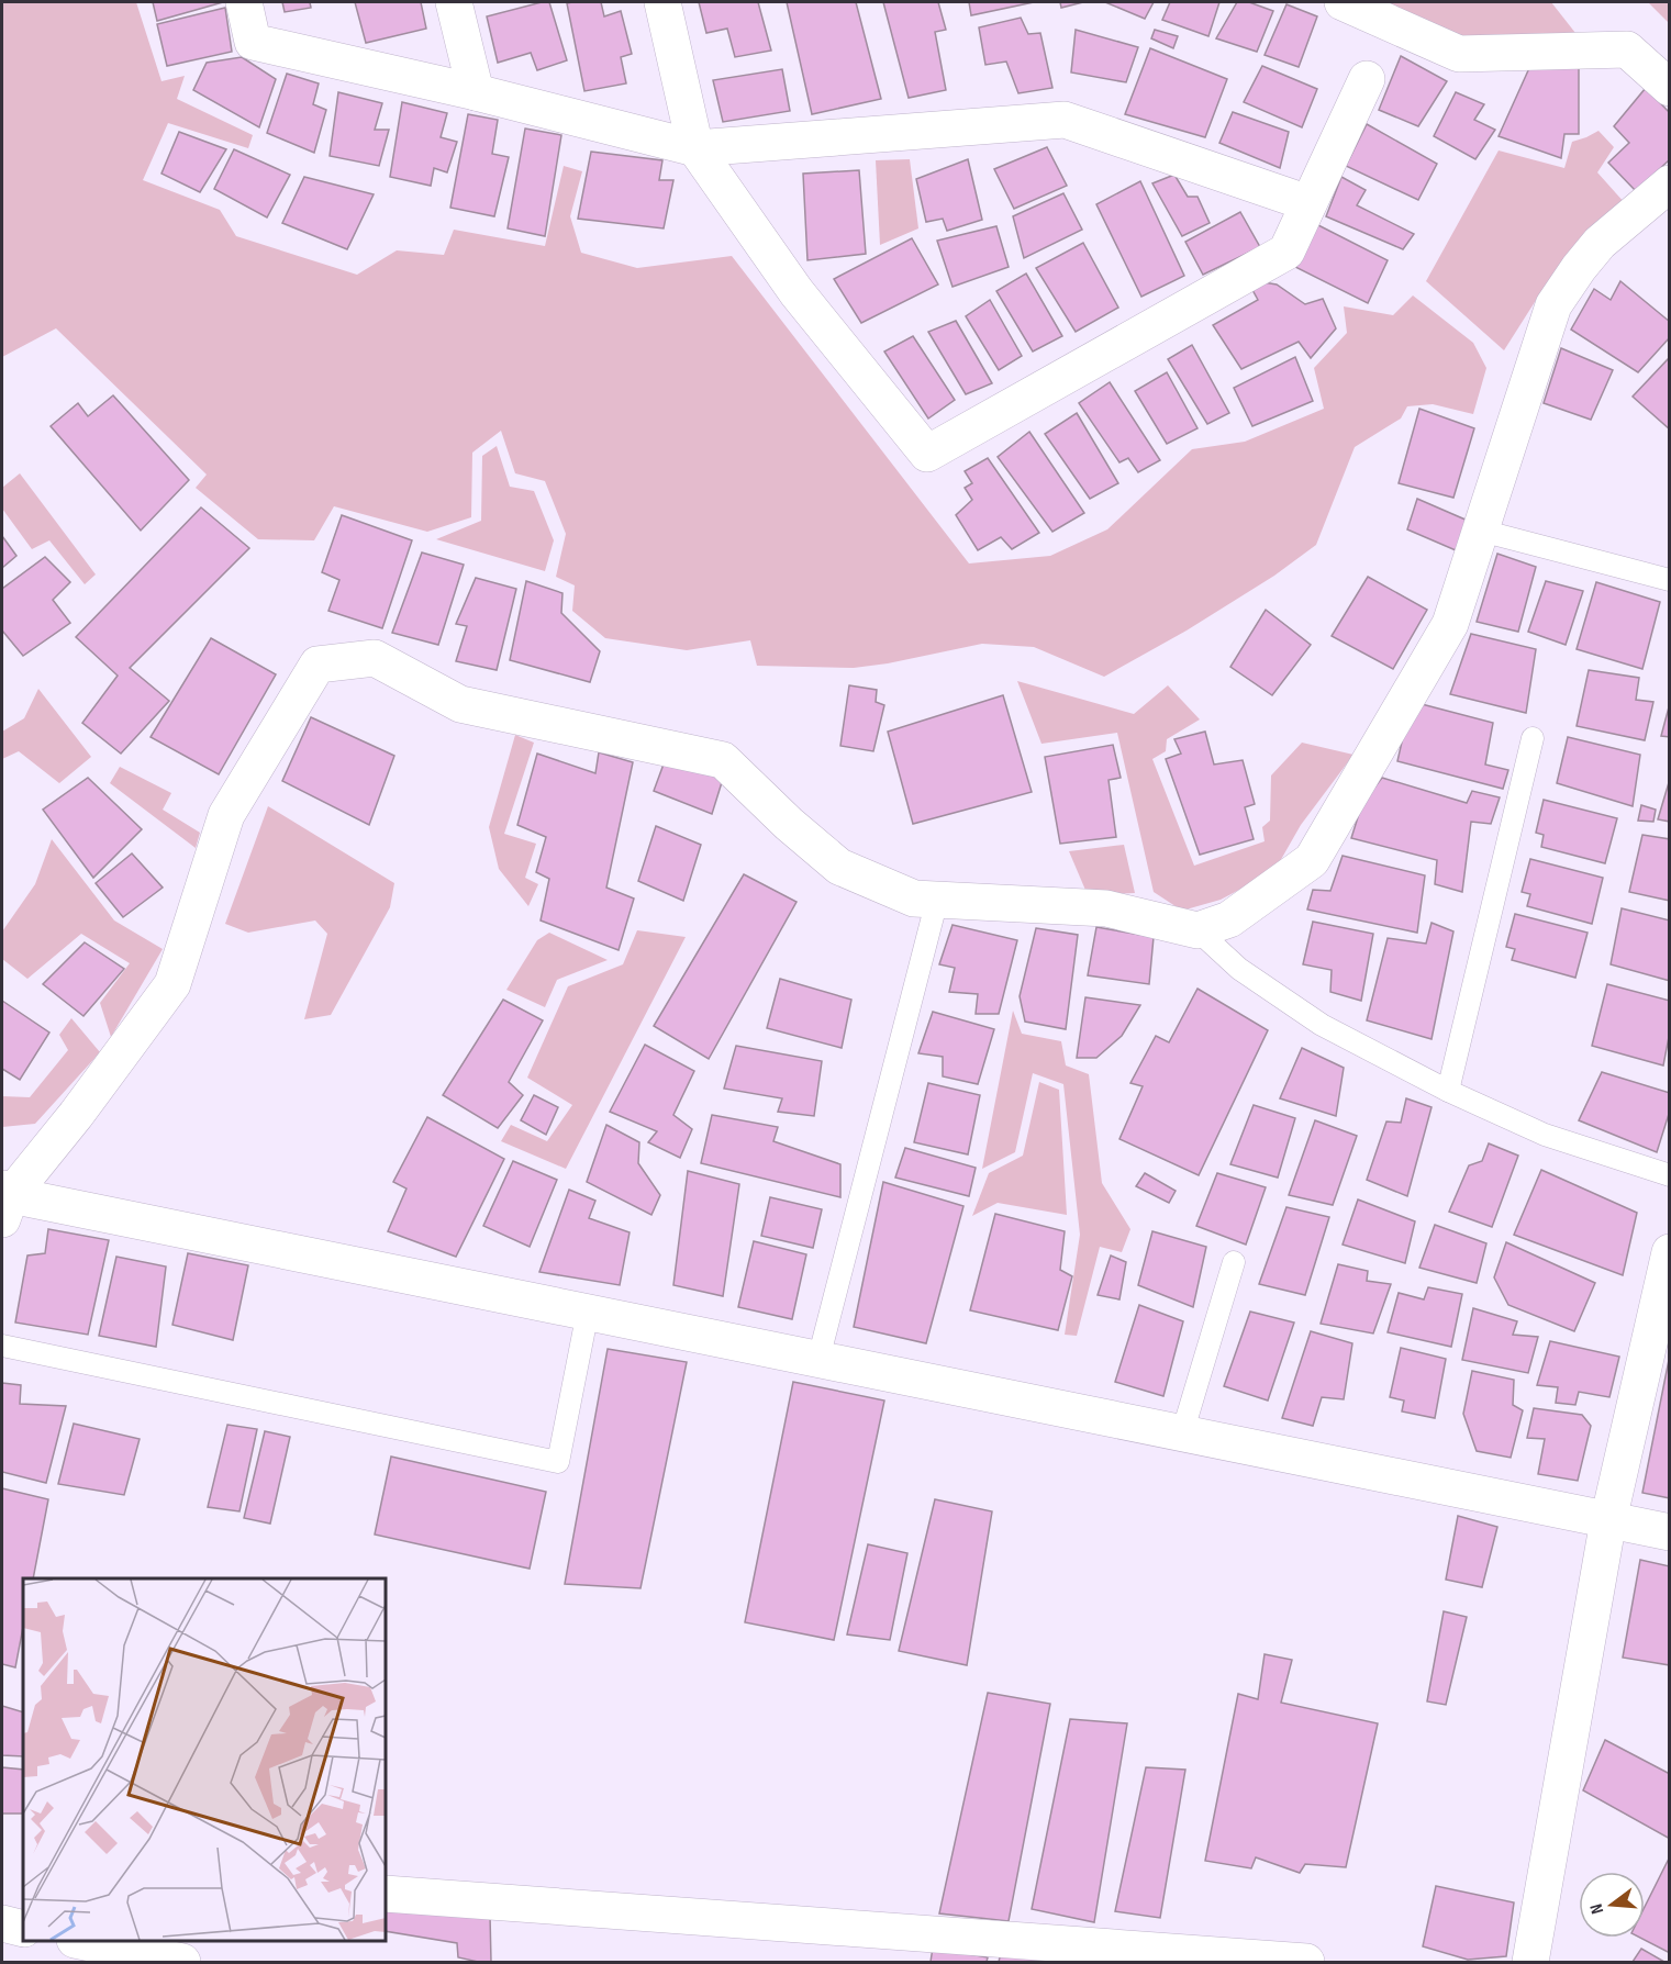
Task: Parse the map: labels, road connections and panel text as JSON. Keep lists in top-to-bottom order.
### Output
{
  "north": "left"
}
